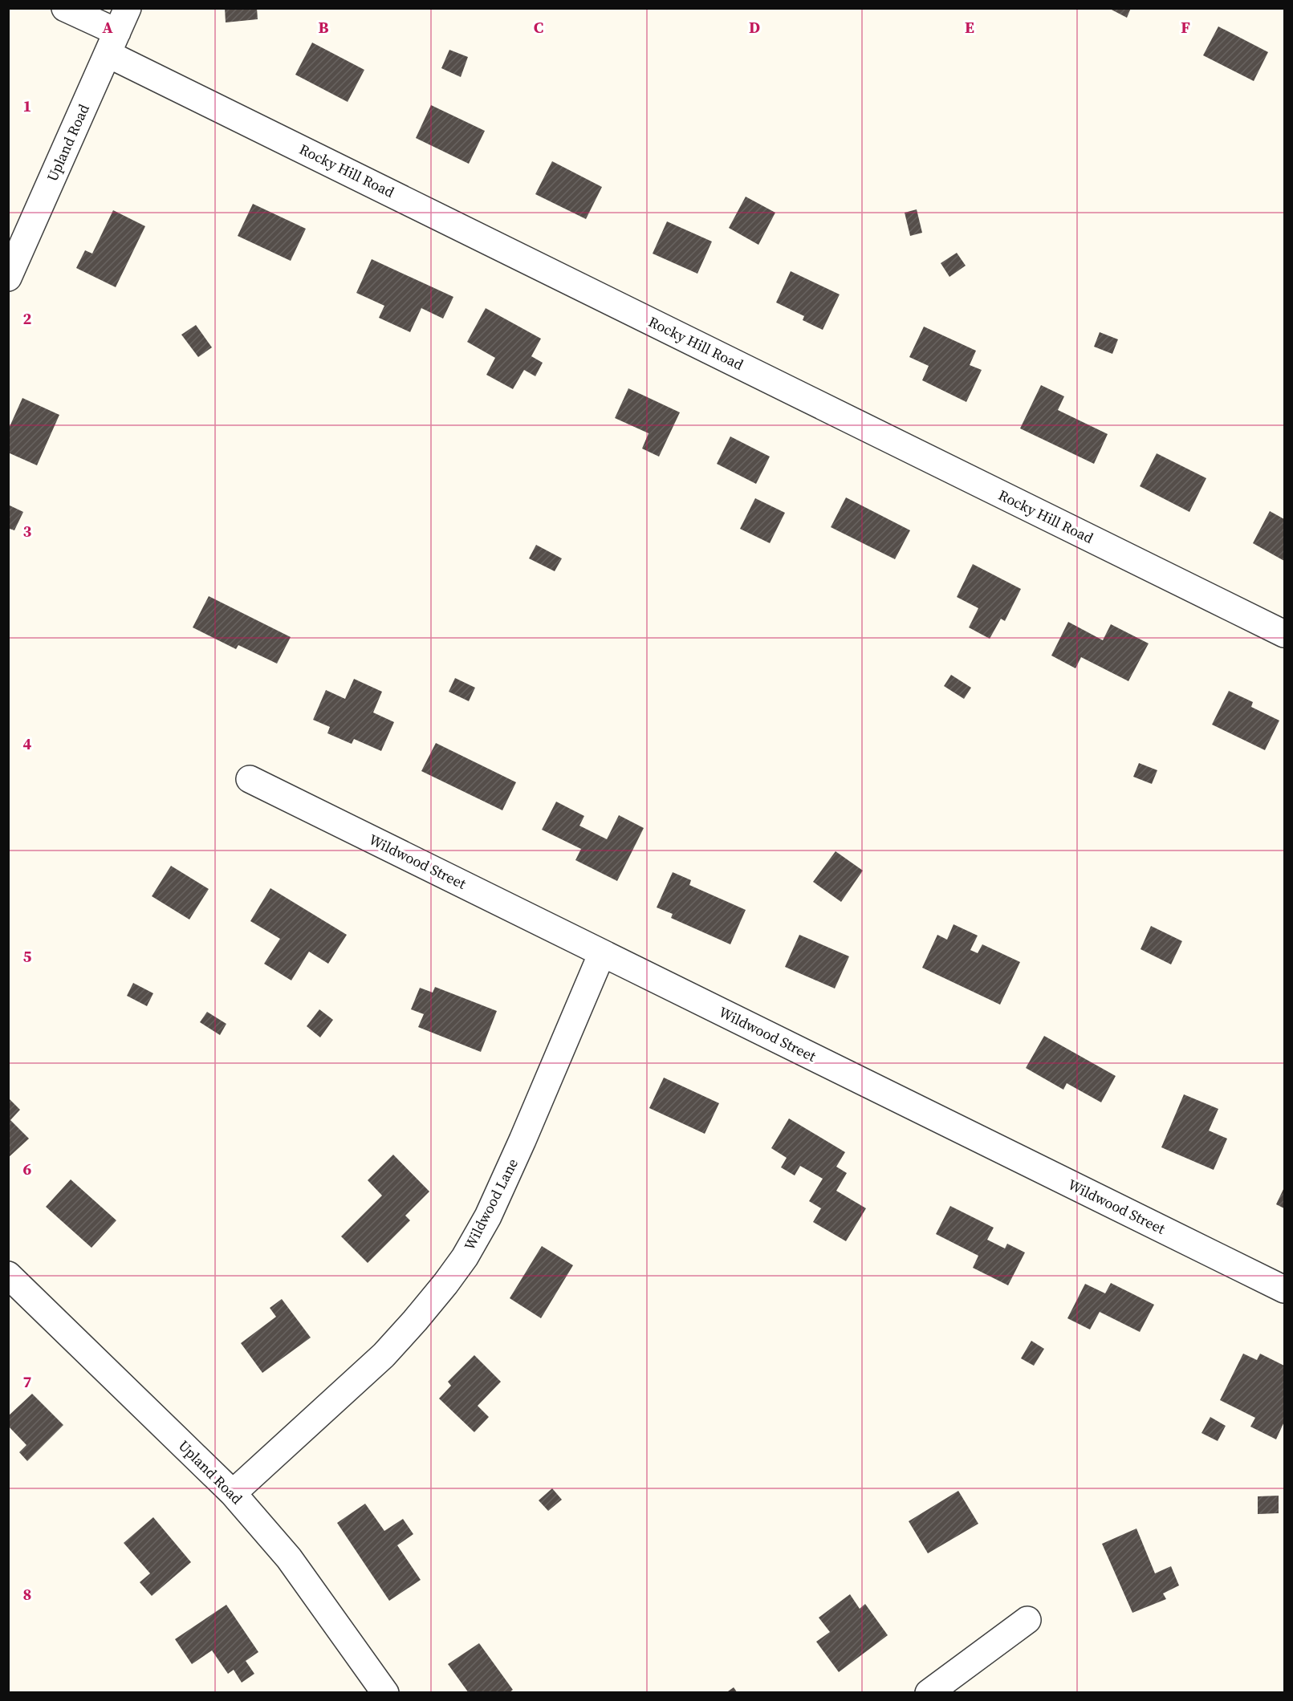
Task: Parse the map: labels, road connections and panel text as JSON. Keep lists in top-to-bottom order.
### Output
{
  "streets": {
    "street": [
      "Upland Road",
      "Rocky Hill Road",
      "Wildwood Street",
      "Wildwood Lane"
    ]
  },
  "crossings": [
    ["Upland Road", "Rocky Hill Road"],
    ["Upland Road", "Wildwood Lane"],
    ["Wildwood Street", "Wildwood Lane"]
  ],
  "grid": {
    "columns": [
      "A",
      "B",
      "C",
      "D",
      "E",
      "F"
    ],
    "rows": [
      "1",
      "2",
      "3",
      "4",
      "5",
      "6",
      "7",
      "8"
    ]
  }
}
